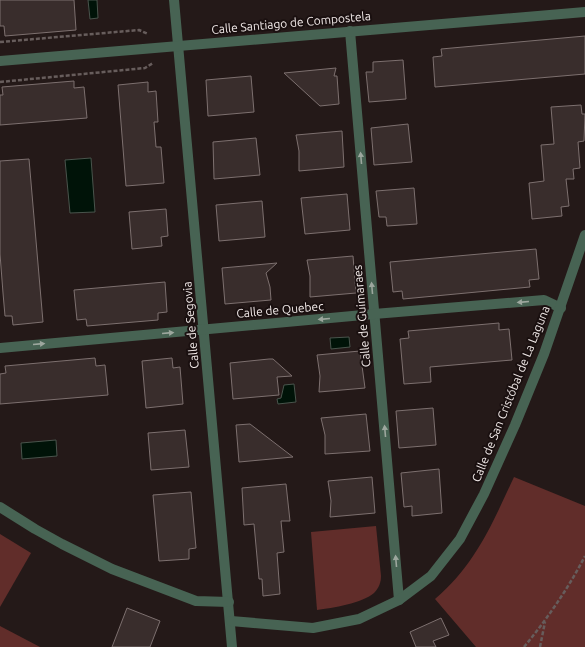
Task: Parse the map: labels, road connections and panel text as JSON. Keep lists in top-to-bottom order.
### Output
{
  "streets": {
    "street": [
      "Calle Santiago de Compostela",
      "Calle de Quebec",
      "Calle de Guimaraes",
      "Calle de Segovia",
      "Calle de San Cristóbal de La Laguna"
    ]
  },
  "crossings": [
    ["Calle Santiago de Compostela", "Calle de Guimaraes"],
    ["Calle Santiago de Compostela", "Calle de Segovia"],
    ["Calle de Quebec", "Calle de Guimaraes"],
    ["Calle de Quebec", "Calle de Segovia"],
    ["Calle de Quebec", "Calle de San Cristóbal de La Laguna"],
    ["Calle de Guimaraes", "Calle de San Cristóbal de La Laguna"],
    ["Calle de Segovia", "Calle de San Cristóbal de La Laguna"]
  ],
  "one_way": ["Calle de Guimaraes"]
}
